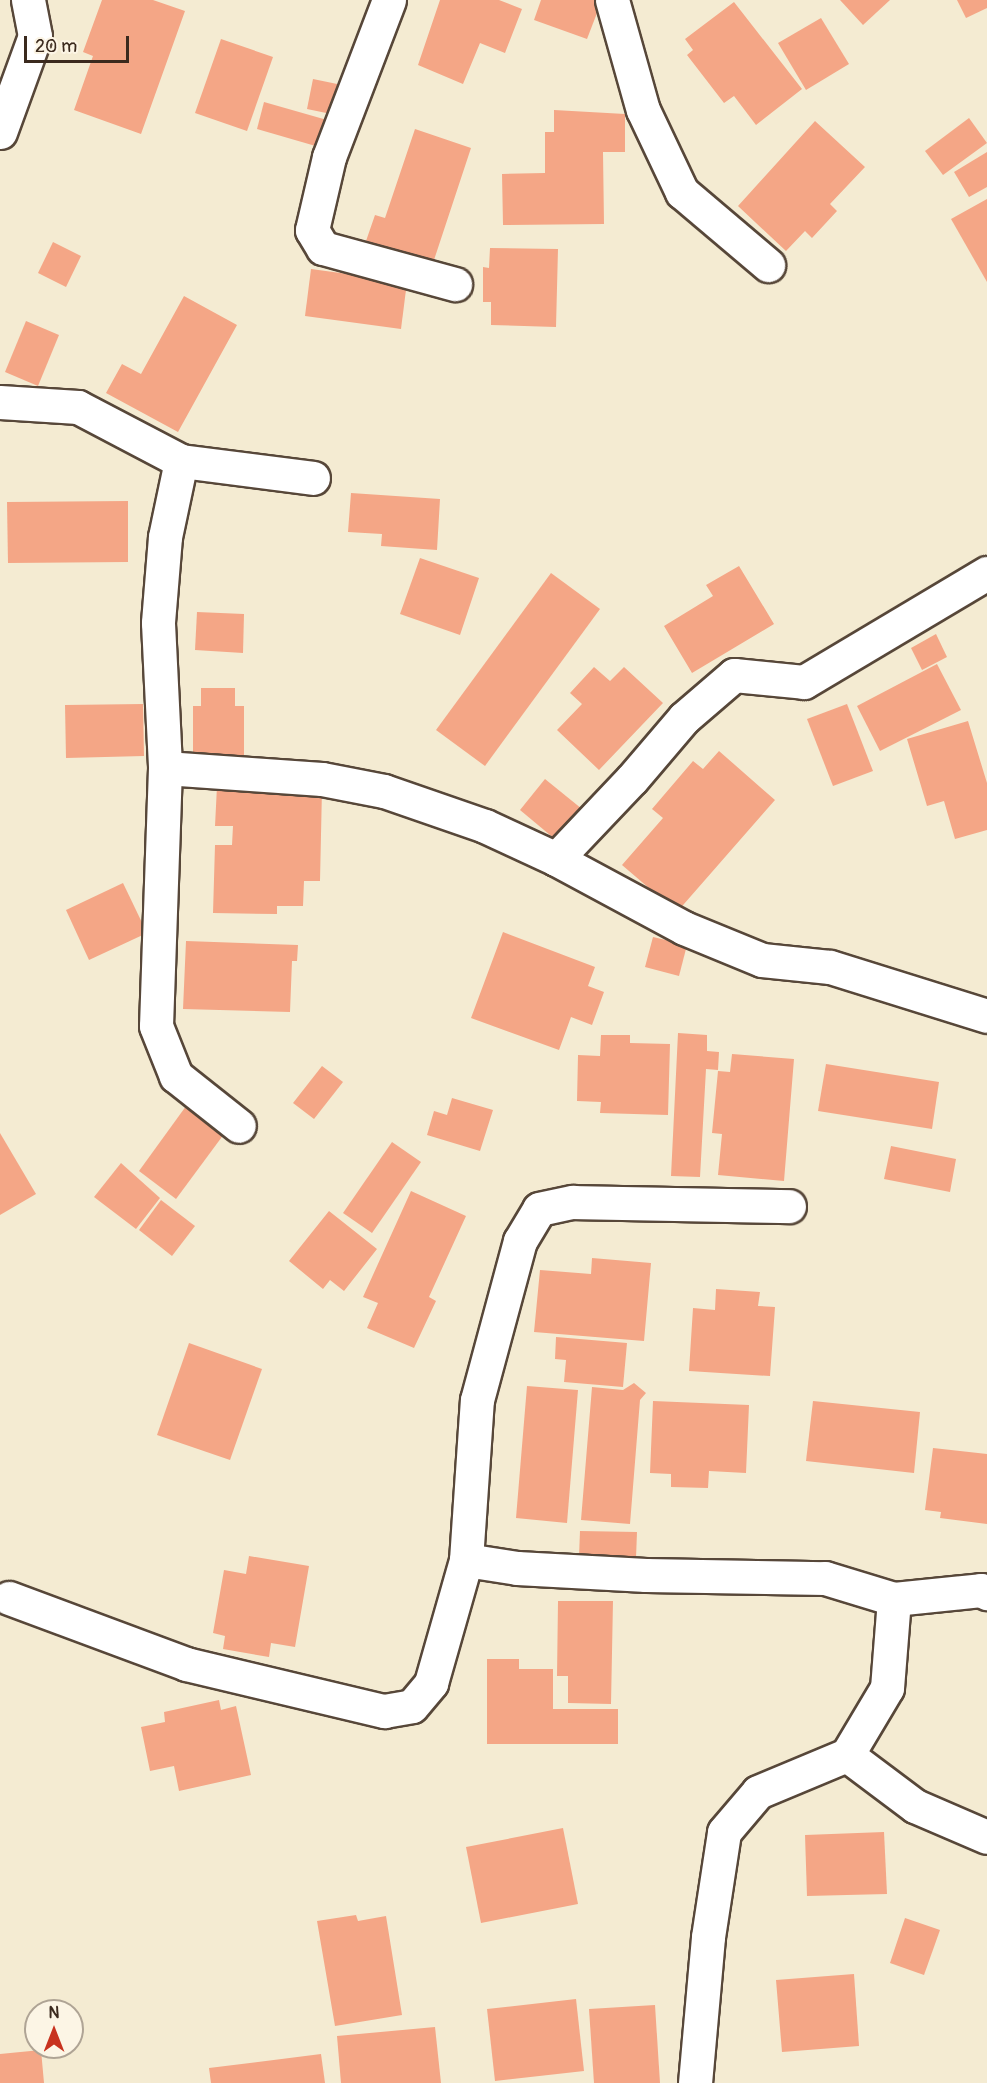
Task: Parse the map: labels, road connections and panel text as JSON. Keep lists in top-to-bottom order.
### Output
{
  "scale_bar": "20 m",
  "north": "top"
}
